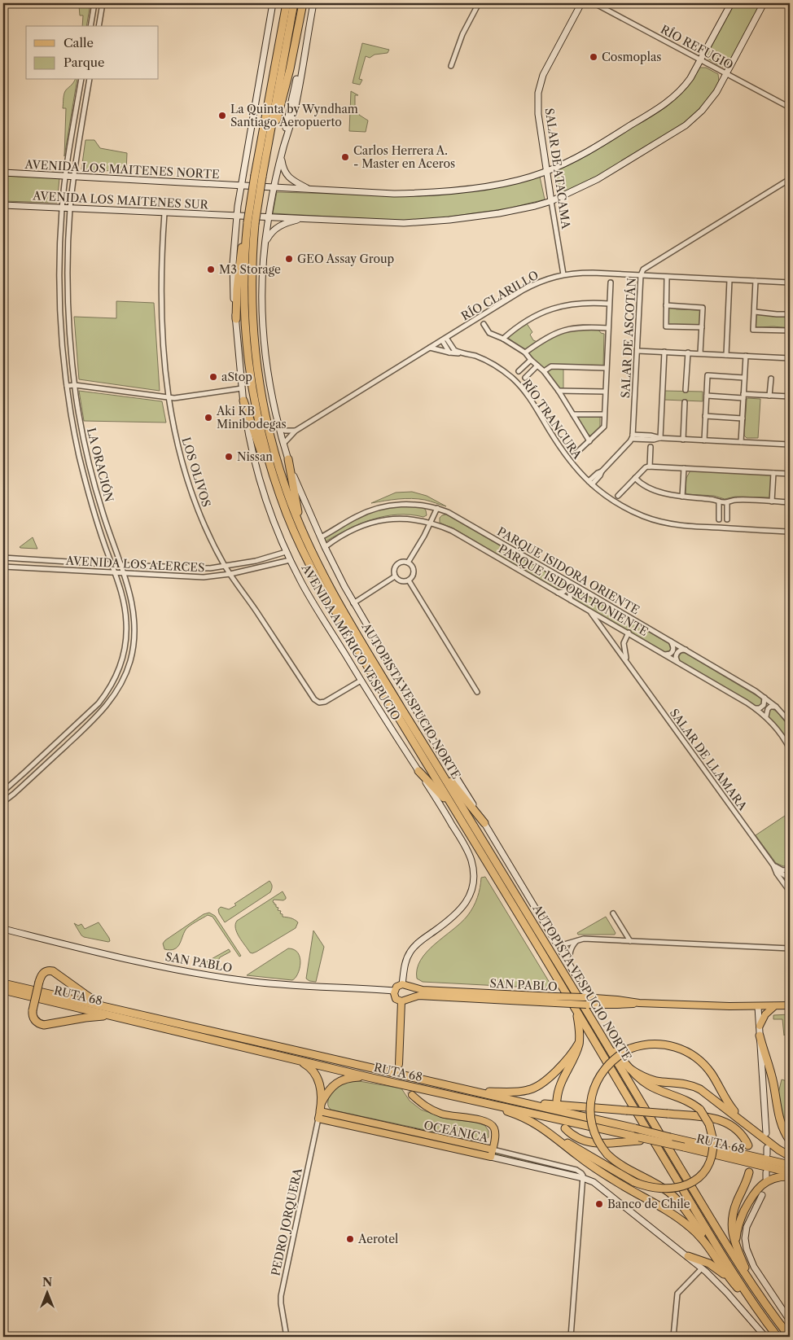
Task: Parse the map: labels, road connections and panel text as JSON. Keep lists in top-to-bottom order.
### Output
{
  "streets": {
    "highway": ["AUTOPISTA VESPUCIO NORTE", "RUTA 68"],
    "main road": ["SAN PABLO", "OCEÁNICA"],
    "street": [
      "RÍO REFUGIO",
      "SALAR DE ATACAMA",
      "AVENIDA LOS MAITENES NORTE",
      "AVENIDA LOS MAITENES SUR",
      "RÍO CLARILLO",
      "SALAR DE ASCOTÁN",
      "RÍO TRANCURA",
      "LA ORACIÓN",
      "LOS OLIVOS",
      "AVENIDA LOS ALERCES",
      "PARQUE ISIDORA ORIENTE",
      "PARQUE ISIDORA PONIENTE",
      "AVENIDA AMÉRICO VESPUCIO",
      "SALAR DE LLAMARA",
      "PEDRO JORQUERA"
    ]
  },
  "crossings": [
    ["RÍO REFUGIO", "AVENIDA LOS MAITENES NORTE"],
    ["RÍO REFUGIO", "AVENIDA LOS MAITENES SUR"],
    ["SALAR DE ATACAMA", "AVENIDA LOS MAITENES NORTE"],
    ["SALAR DE ATACAMA", "AVENIDA LOS MAITENES SUR"],
    ["SALAR DE ATACAMA", "RÍO CLARILLO"],
    ["AVENIDA LOS MAITENES NORTE", "LA ORACIÓN"],
    ["AVENIDA LOS MAITENES NORTE", "AVENIDA AMÉRICO VESPUCIO"],
    ["AVENIDA LOS MAITENES SUR", "LA ORACIÓN"],
    ["AVENIDA LOS MAITENES SUR", "LOS OLIVOS"],
    ["AVENIDA LOS MAITENES SUR", "AVENIDA AMÉRICO VESPUCIO"],
    ["RÍO CLARILLO", "SALAR DE ASCOTÁN"],
    ["RÍO CLARILLO", "RÍO TRANCURA"],
    ["RÍO CLARILLO", "AVENIDA AMÉRICO VESPUCIO"],
    ["LA ORACIÓN", "AVENIDA LOS ALERCES"],
    ["LOS OLIVOS", "AVENIDA LOS ALERCES"],
    ["LOS OLIVOS", "AVENIDA AMÉRICO VESPUCIO"],
    ["AVENIDA LOS ALERCES", "AVENIDA AMÉRICO VESPUCIO"],
    ["PARQUE ISIDORA ORIENTE", "AVENIDA AMÉRICO VESPUCIO"],
    ["PARQUE ISIDORA PONIENTE", "AVENIDA AMÉRICO VESPUCIO"],
    ["PARQUE ISIDORA PONIENTE", "SALAR DE LLAMARA"],
    ["AVENIDA AMÉRICO VESPUCIO", "SAN PABLO"],
    ["OCEÁNICA", "PEDRO JORQUERA"]
  ],
  "places": [
    "Cosmoplas",
    "La Quinta by Wyndham Santiago Aeropuerto",
    "Carlos Herrera A. - Master en Aceros",
    "GEO Assay Group",
    "M3 Storage",
    "aStop",
    "Aki KB Minibodegas",
    "Nissan",
    "Banco de Chile",
    "Aerotel"
  ],
  "legend": ["Calle", "Parque"],
  "north": "top"
}
